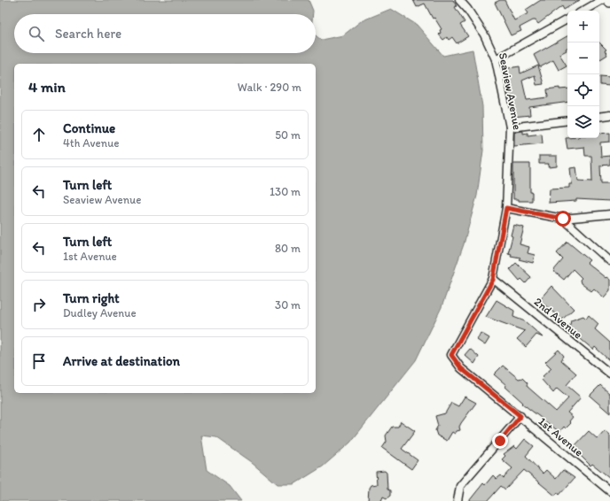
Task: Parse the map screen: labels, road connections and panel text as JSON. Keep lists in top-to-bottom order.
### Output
{
  "streets": {
    "street": ["Seaview Avenue", "2nd Avenue", "1st Avenue"]
  },
  "crossings": [
    ["Seaview Avenue", "2nd Avenue"],
    ["Seaview Avenue", "1st Avenue"]
  ],
  "page": {
    "map_buttons": ["+", "−"],
    "search": "Search here",
    "heading": ["4 min", "Walk · 290 m"],
    "list": [
      ["Continue", "4th Avenue", "50 m"],
      ["Turn left", "Seaview Avenue", "130 m"],
      ["Turn left", "1st Avenue", "80 m"],
      ["Turn right", "Dudley Avenue", "30 m"],
      "Arrive at destination"
    ]
  }
}
